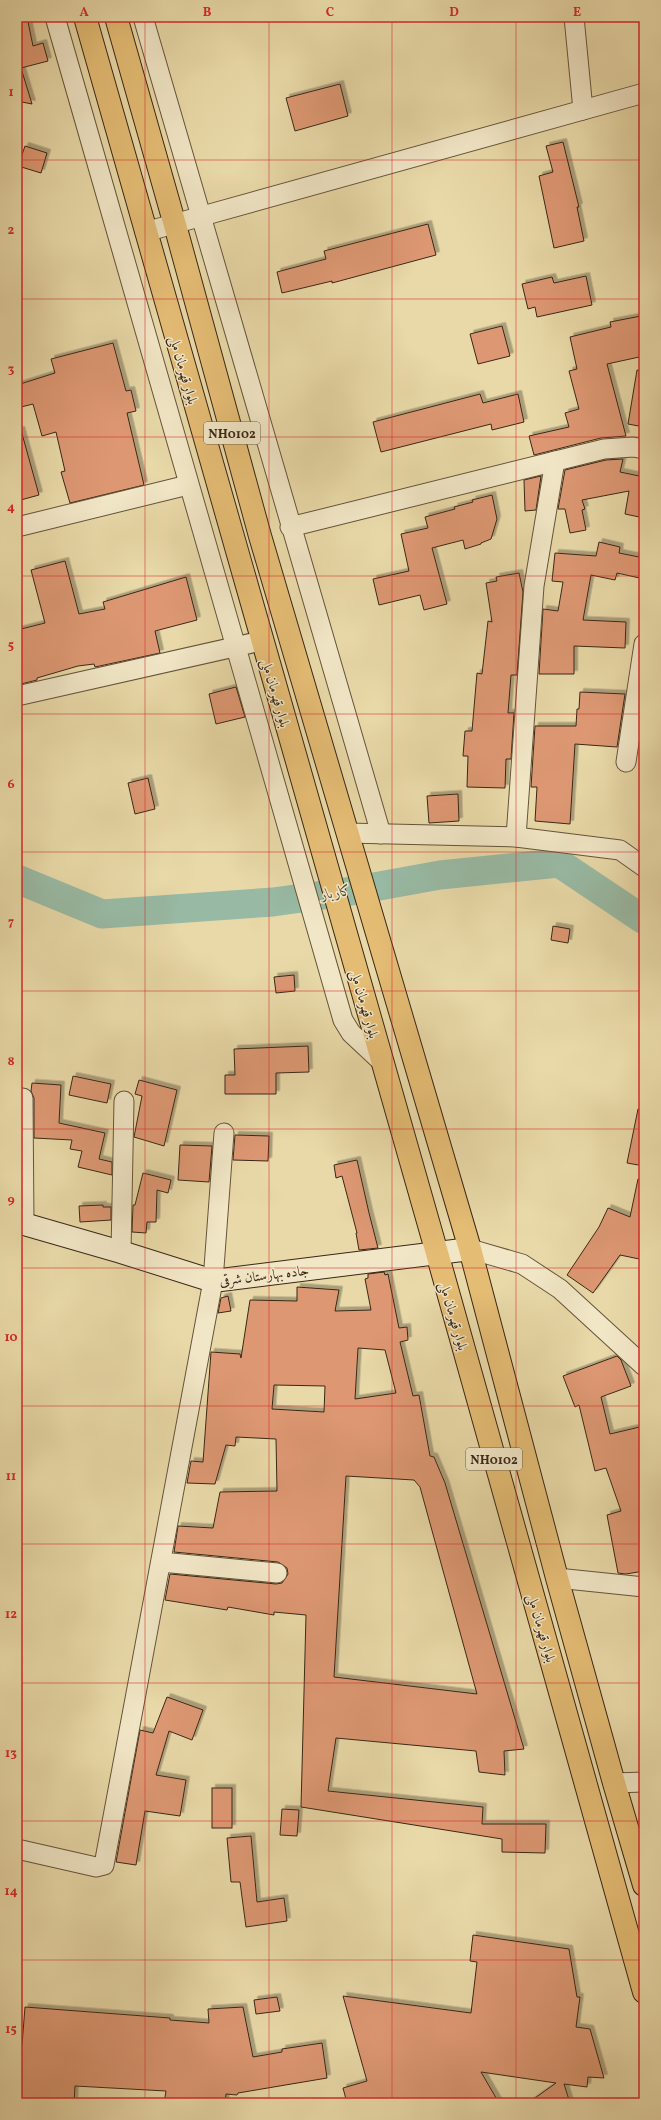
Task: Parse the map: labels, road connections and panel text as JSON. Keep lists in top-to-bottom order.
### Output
{
  "streets": {
    "highway": ["بلوار قهرمان ملی", "NH0102"],
    "street": ["جاده بهارستان شرقی"]
  },
  "crossings": [
    ["بلوار قهرمان ملی", "جاده بهارستان شرقی"]
  ],
  "water": ["کاربار"],
  "grid": {
    "columns": [
      "A",
      "B",
      "C",
      "D",
      "E"
    ],
    "rows": [
      "1",
      "2",
      "3",
      "4",
      "5",
      "6",
      "7",
      "8",
      "9",
      "10",
      "11",
      "12",
      "13",
      "14",
      "15"
    ]
  }
}
